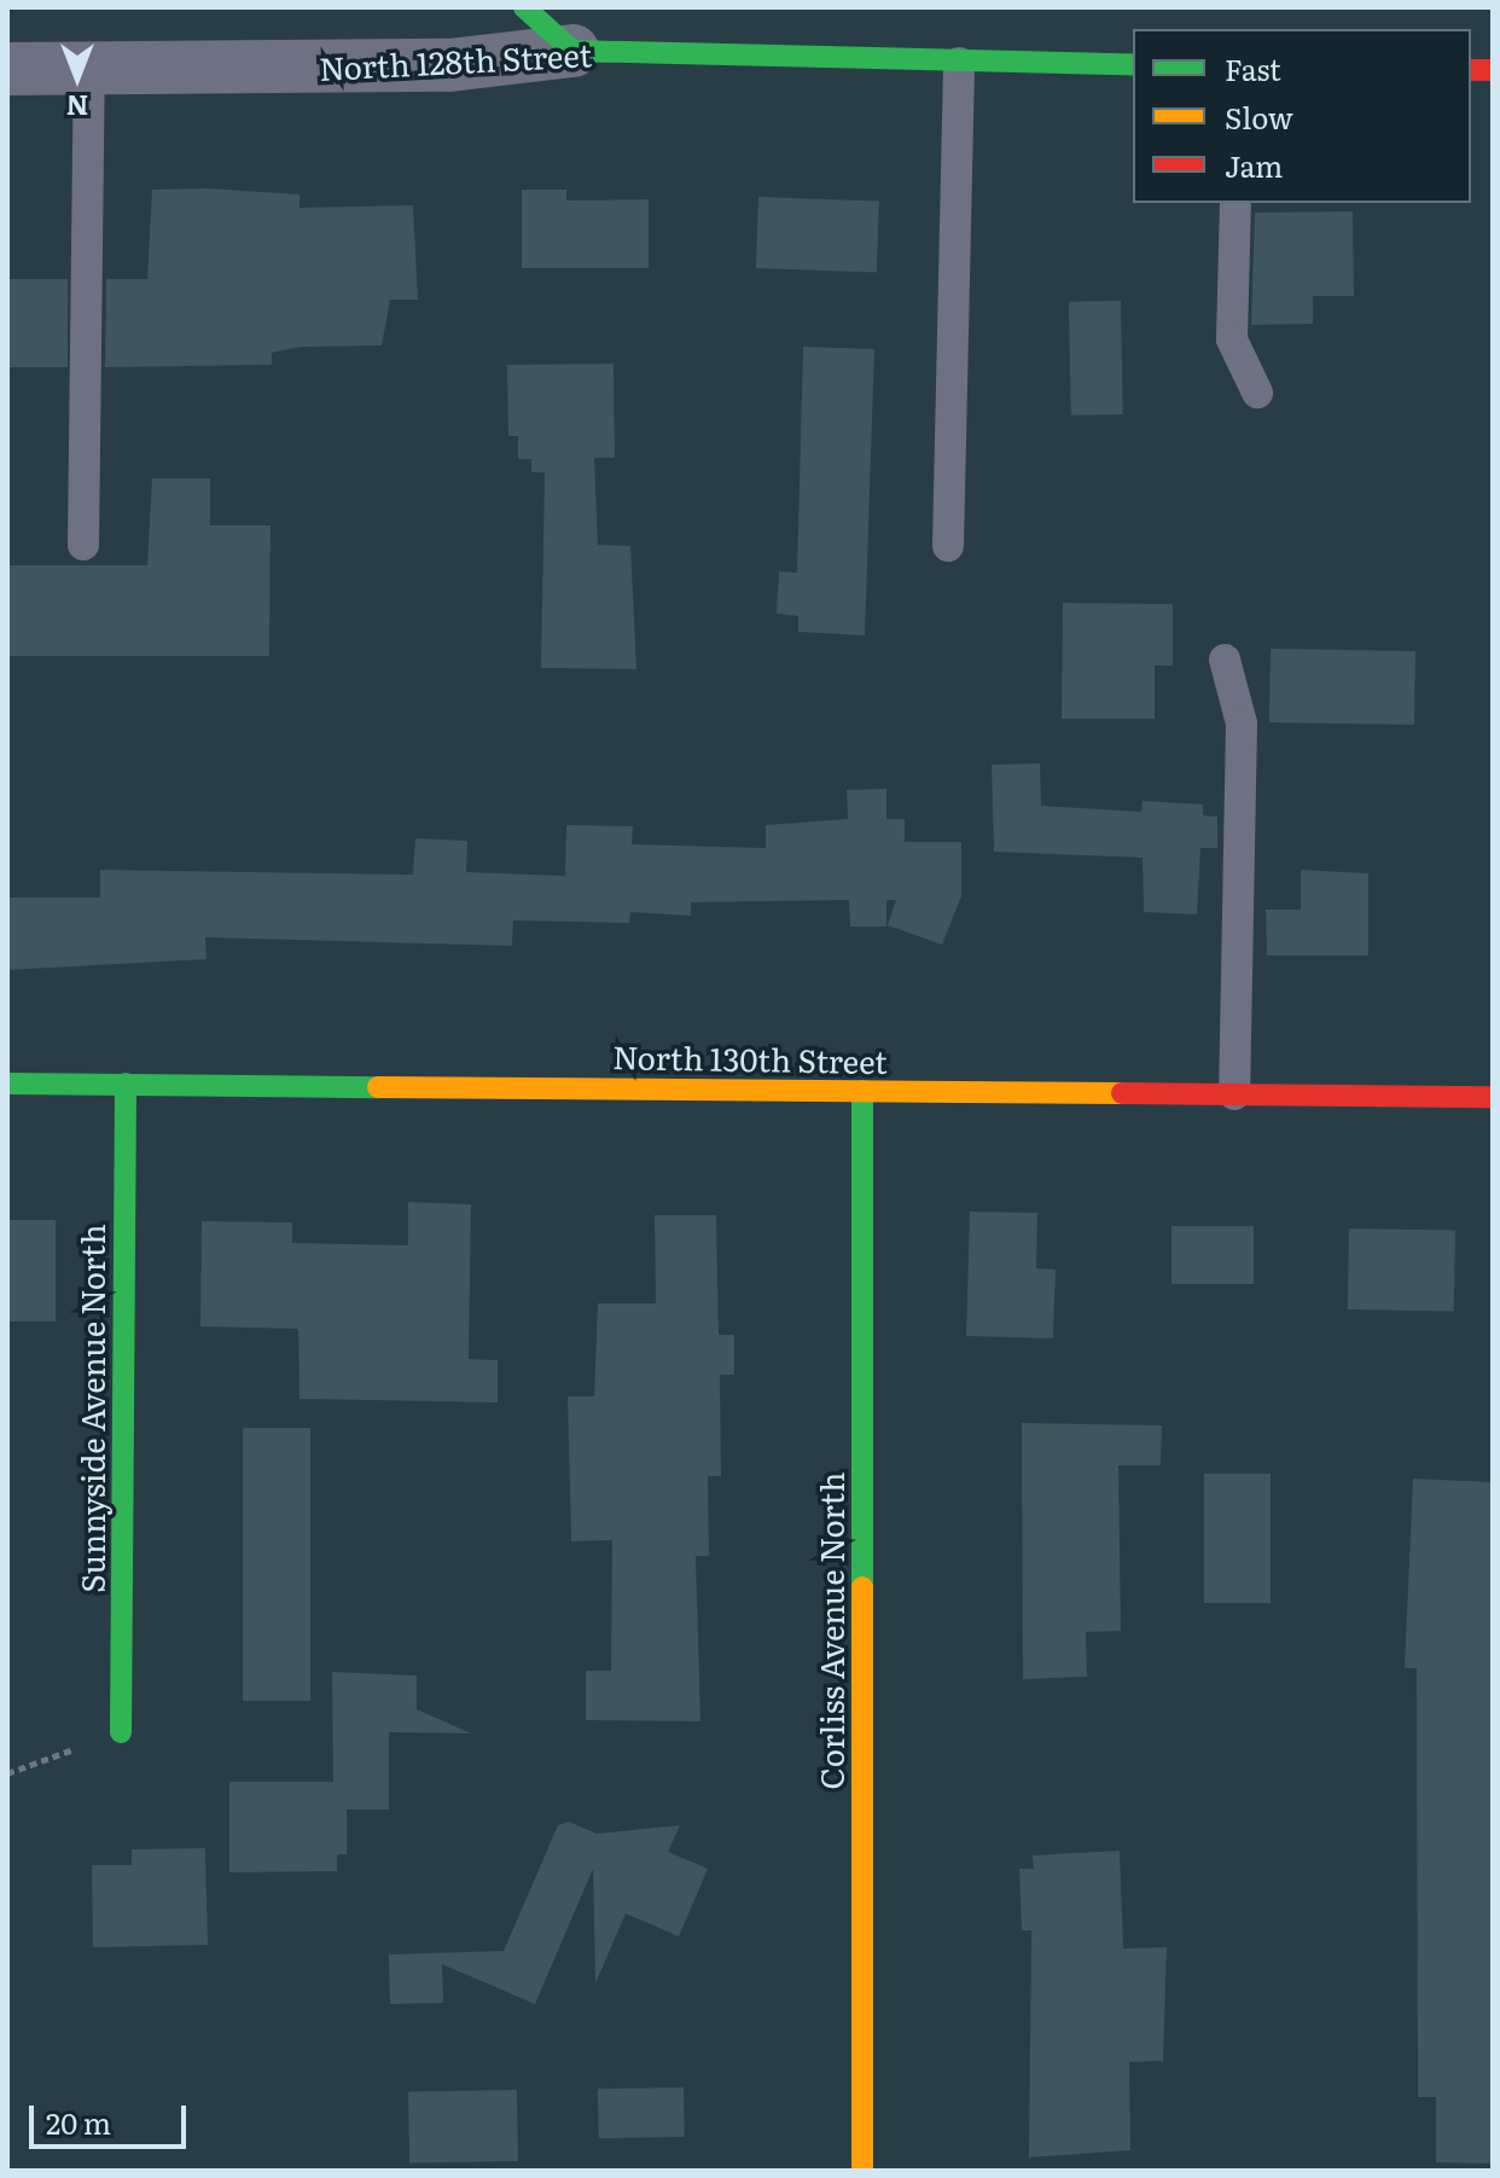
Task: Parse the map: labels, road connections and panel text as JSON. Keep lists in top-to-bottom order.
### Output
{
  "streets": {
    "street": [
      "North 128th Street",
      "North 130th Street",
      "Sunnyside Avenue North",
      "Corliss Avenue North"
    ]
  },
  "crossings": [
    ["North 130th Street", "Sunnyside Avenue North"],
    ["North 130th Street", "Corliss Avenue North"]
  ],
  "legend": ["Fast", "Slow", "Jam"],
  "scale_bar": "20 m",
  "north": "bottom"
}
